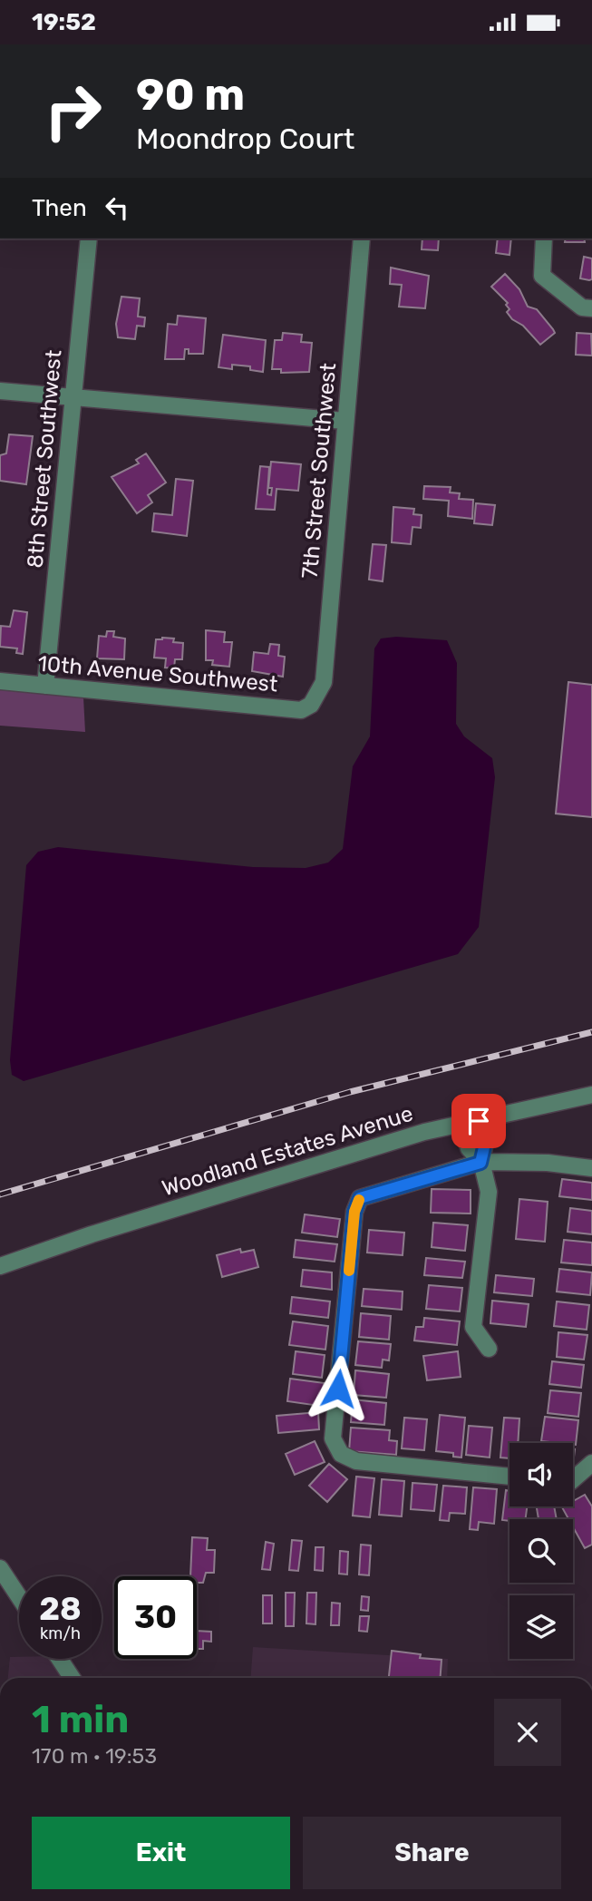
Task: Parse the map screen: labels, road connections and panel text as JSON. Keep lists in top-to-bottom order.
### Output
{
  "streets": {
    "street": [
      "8th Street Southwest",
      "7th Street Southwest",
      "10th Avenue Southwest",
      "Woodland Estates Avenue"
    ]
  },
  "crossings": [
    ["8th Street Southwest", "10th Avenue Southwest"],
    ["7th Street Southwest", "10th Avenue Southwest"]
  ],
  "page": {
    "status": "19:52",
    "turn": ["90 m", "Moondrop Court"],
    "then": "Then",
    "speed": "28 km/h",
    "limit": "30",
    "heading": ["1 min", "170 m · 19:53"],
    "buttons": ["Exit", "Share"]
  }
}
